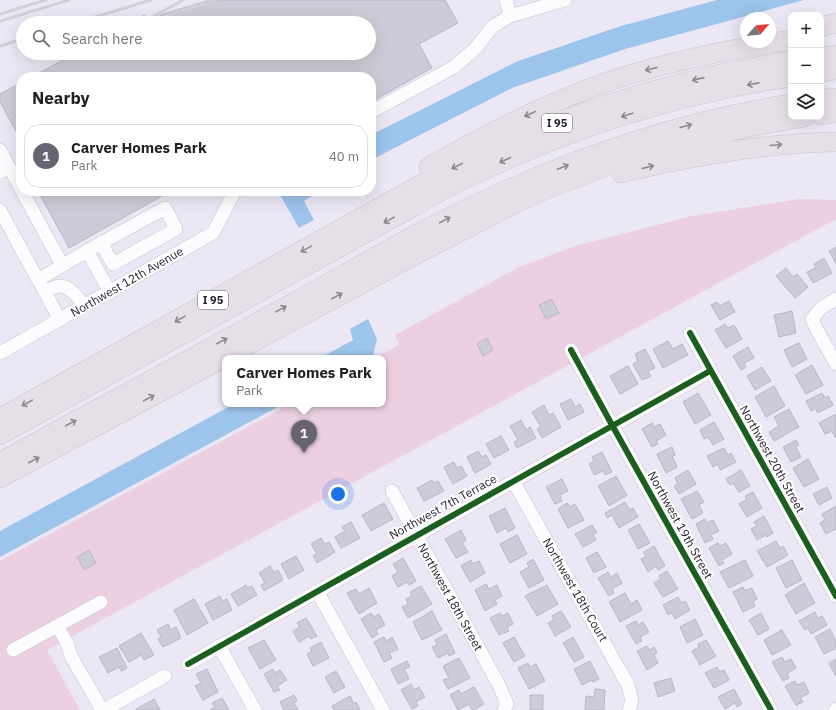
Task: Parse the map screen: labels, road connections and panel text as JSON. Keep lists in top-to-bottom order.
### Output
{
  "streets": {
    "highway": ["I 95"],
    "street": [
      "Northwest 12th Avenue",
      "Northwest 20th Street",
      "Northwest 7th Terrace",
      "Northwest 19th Street",
      "Northwest 18th Court",
      "Northwest 18th Street"
    ]
  },
  "crossings": [
    ["Northwest 20th Street", "Northwest 7th Terrace"],
    ["Northwest 7th Terrace", "Northwest 19th Street"],
    ["Northwest 7th Terrace", "Northwest 18th Court"],
    ["Northwest 7th Terrace", "Northwest 18th Street"]
  ],
  "north": "top right",
  "page": {
    "map_buttons": ["+", "−"],
    "search": "Search here",
    "heading": "Nearby",
    "list": [
      {
        "mark": "1",
        "name": "Carver Homes Park",
        "note": "Park",
        "value": "40 m"
      }
    ],
    "popup": ["Carver Homes Park", "Park"],
    "pins": "1"
  }
}
